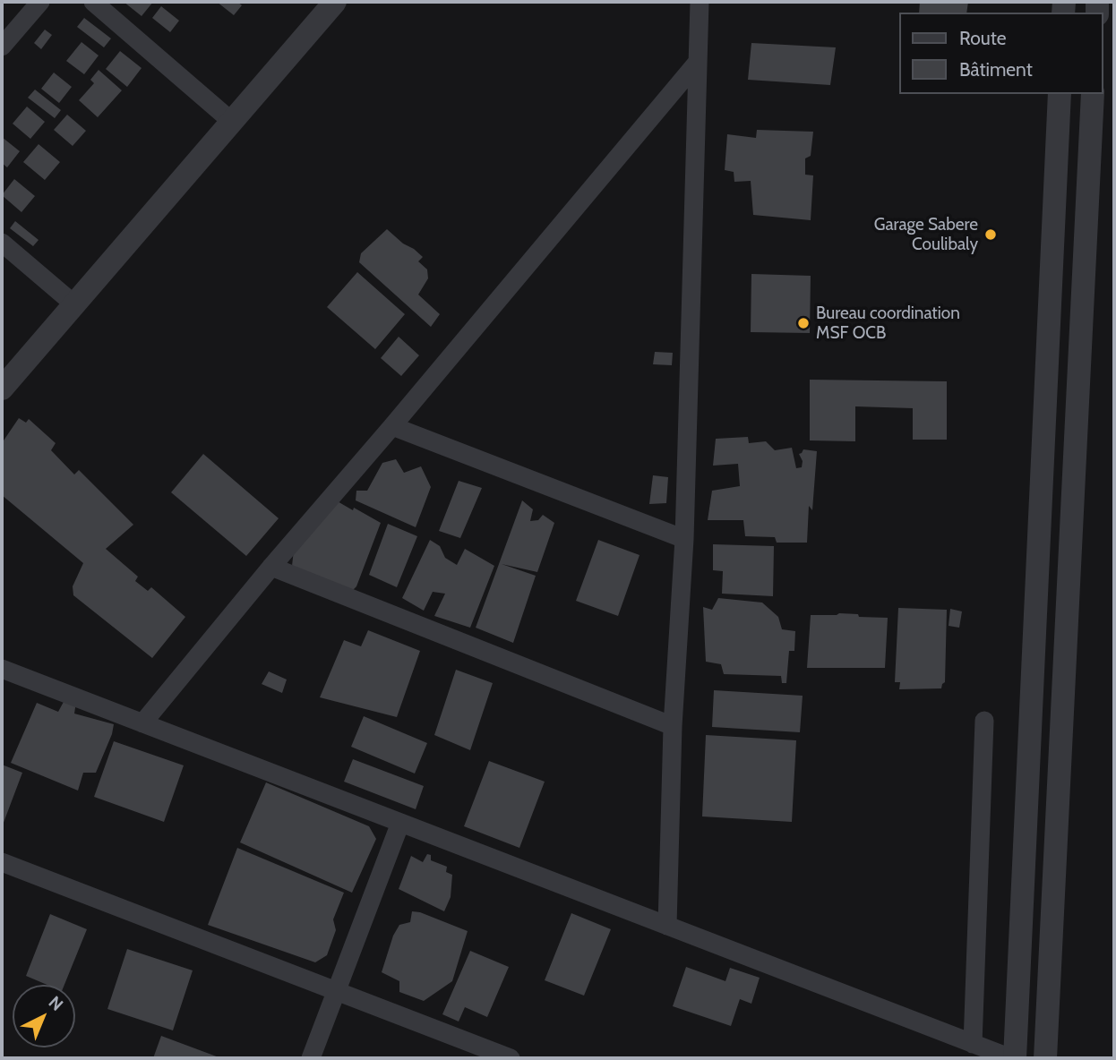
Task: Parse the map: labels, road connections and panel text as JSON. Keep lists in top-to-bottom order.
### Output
{
  "places": ["Garage Sabere Coulibaly", "Bureau coordination MSF OCB"],
  "legend": ["Route", "Bâtiment"],
  "north": "top right"
}
